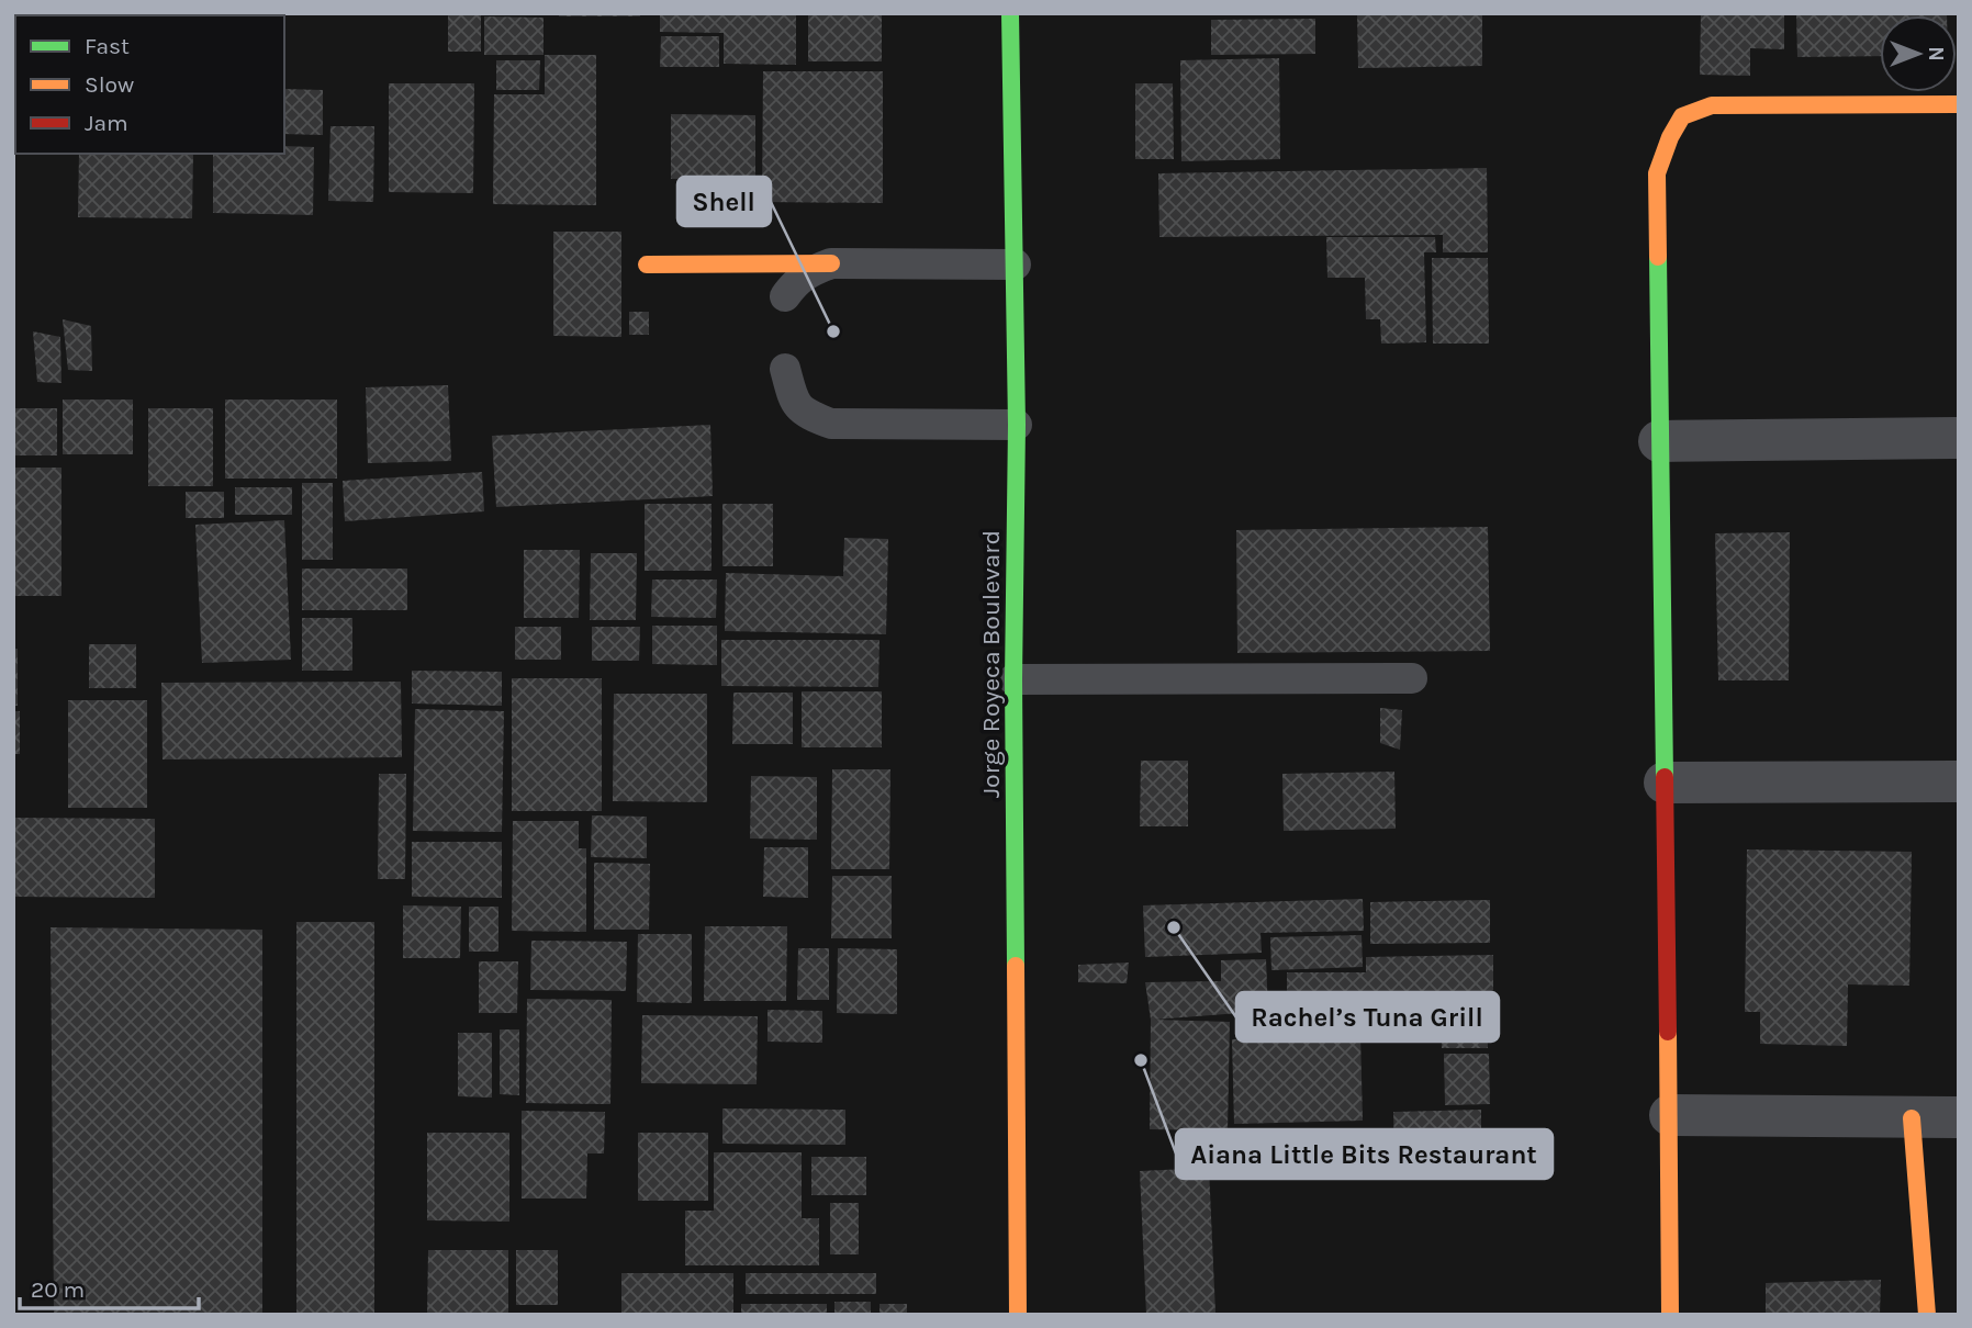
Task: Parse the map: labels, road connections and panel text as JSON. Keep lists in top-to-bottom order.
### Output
{
  "streets": {
    "street": ["Jorge Royeca Boulevard"]
  },
  "places": ["Shell", "Rachel’s Tuna Grill", "Aiana Little Bits Restaurant"],
  "legend": ["Fast", "Slow", "Jam"],
  "scale_bar": "20 m",
  "north": "right"
}
